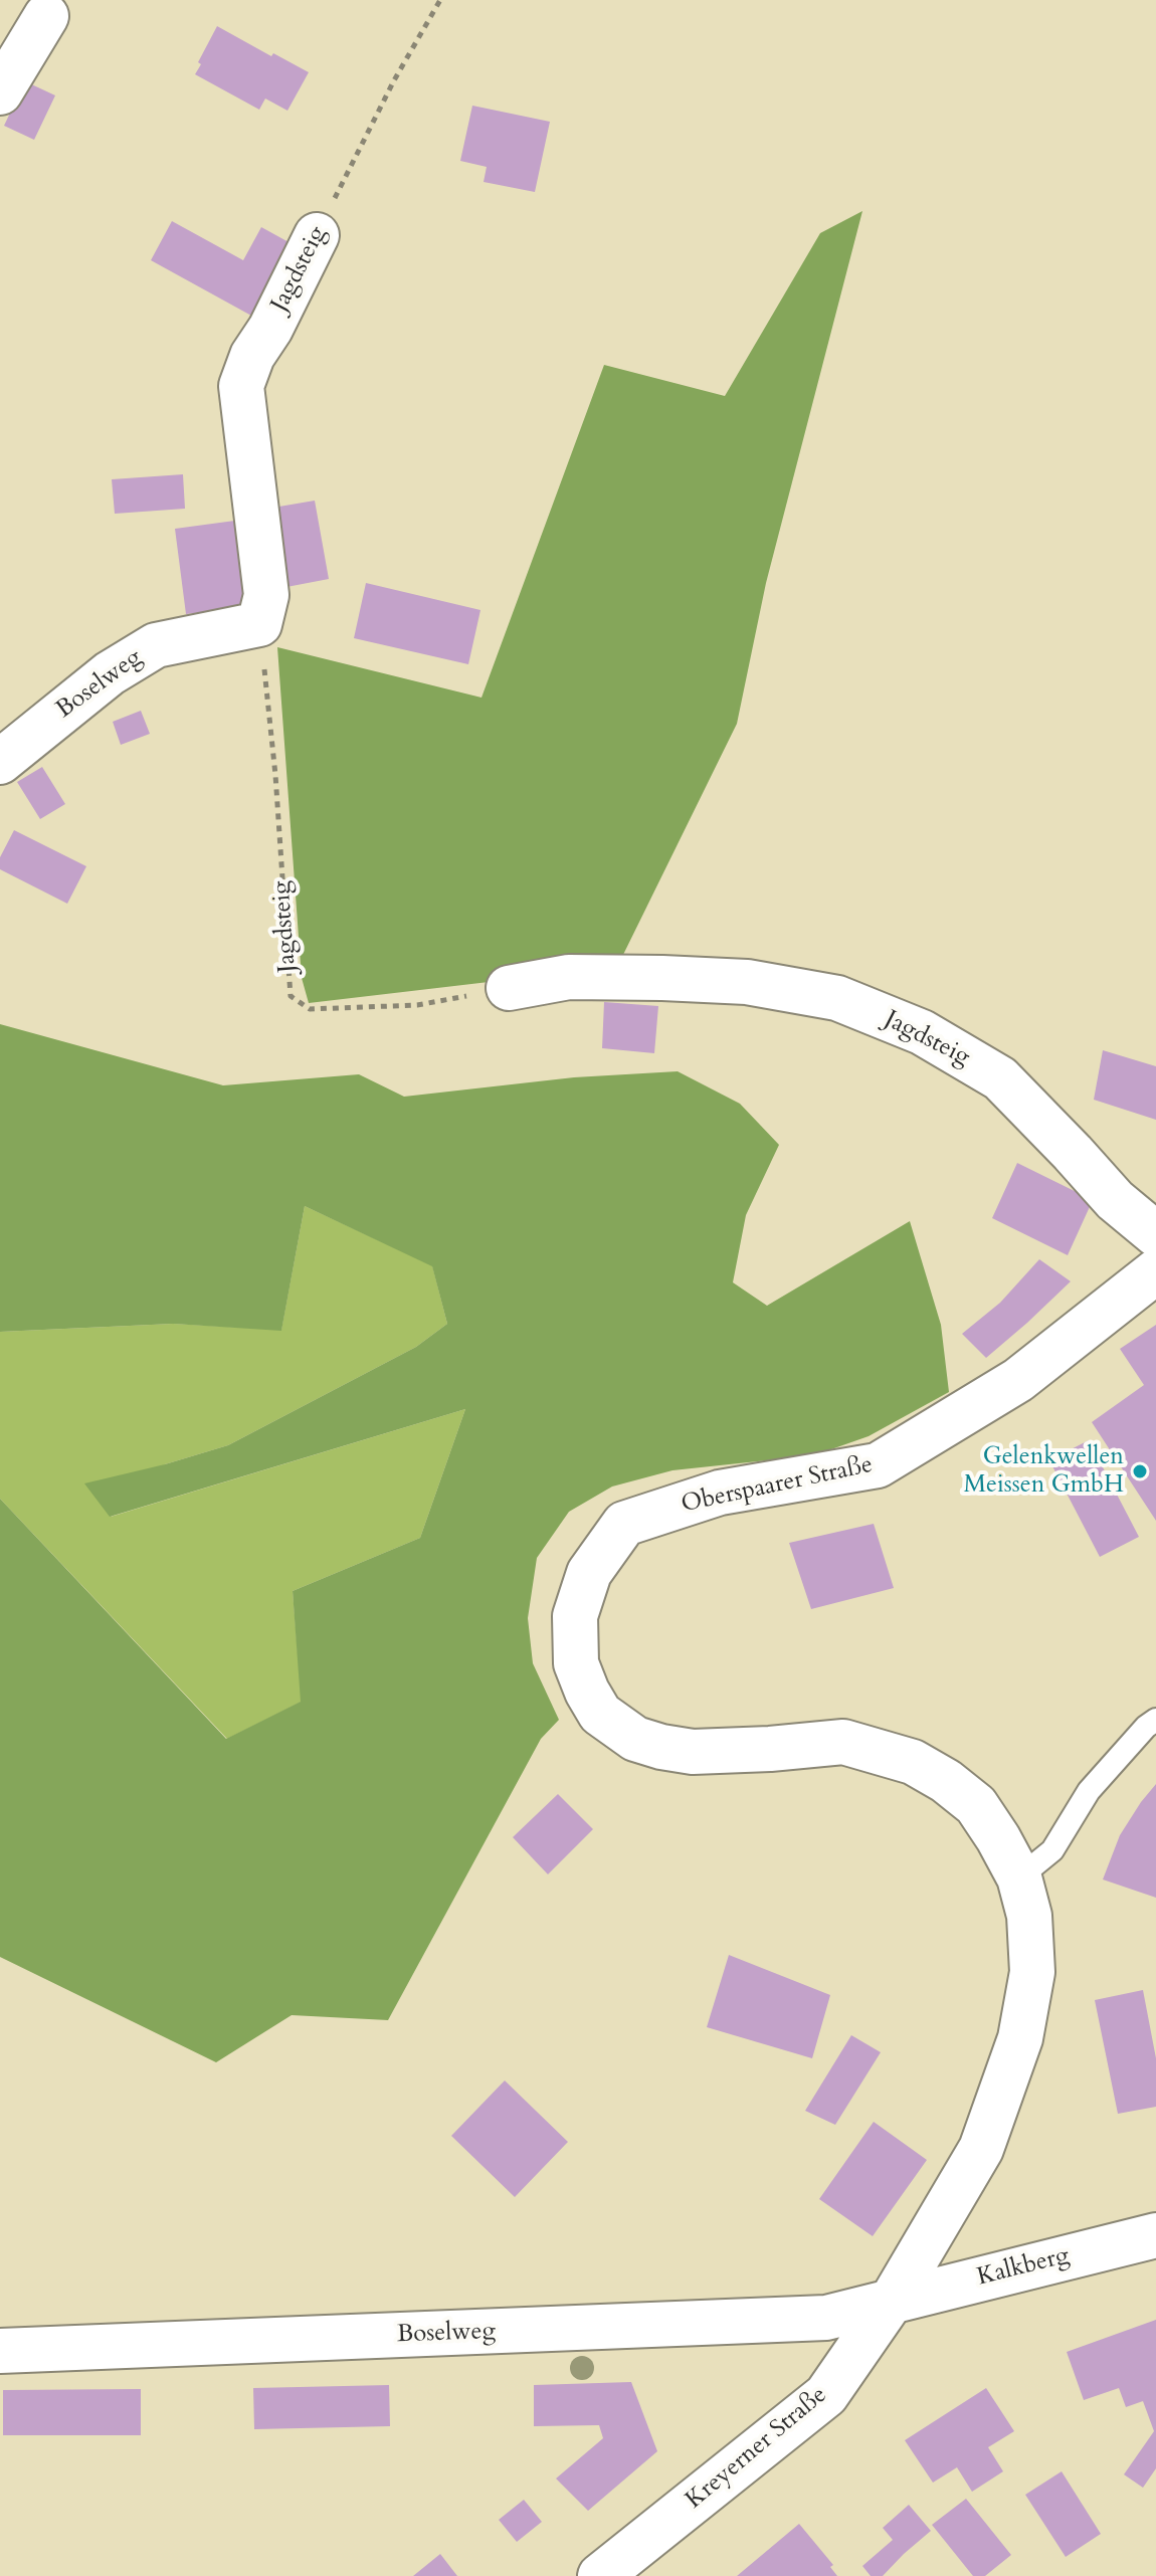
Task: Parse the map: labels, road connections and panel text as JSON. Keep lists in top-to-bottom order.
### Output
{
  "streets": {
    "street": [
      "Jagdsteig",
      "Boselweg",
      "Oberspaarer Straße",
      "Kalkberg",
      "Kreyerner Straße"
    ]
  },
  "crossings": [
    ["Jagdsteig", "Boselweg"],
    ["Boselweg", "Oberspaarer Straße"],
    ["Boselweg", "Kalkberg"],
    ["Boselweg", "Kreyerner Straße"],
    ["Oberspaarer Straße", "Kalkberg"],
    ["Oberspaarer Straße", "Kreyerner Straße"],
    ["Kalkberg", "Kreyerner Straße"]
  ],
  "places": ["Gelenkwellen Meissen GmbH"]
}
